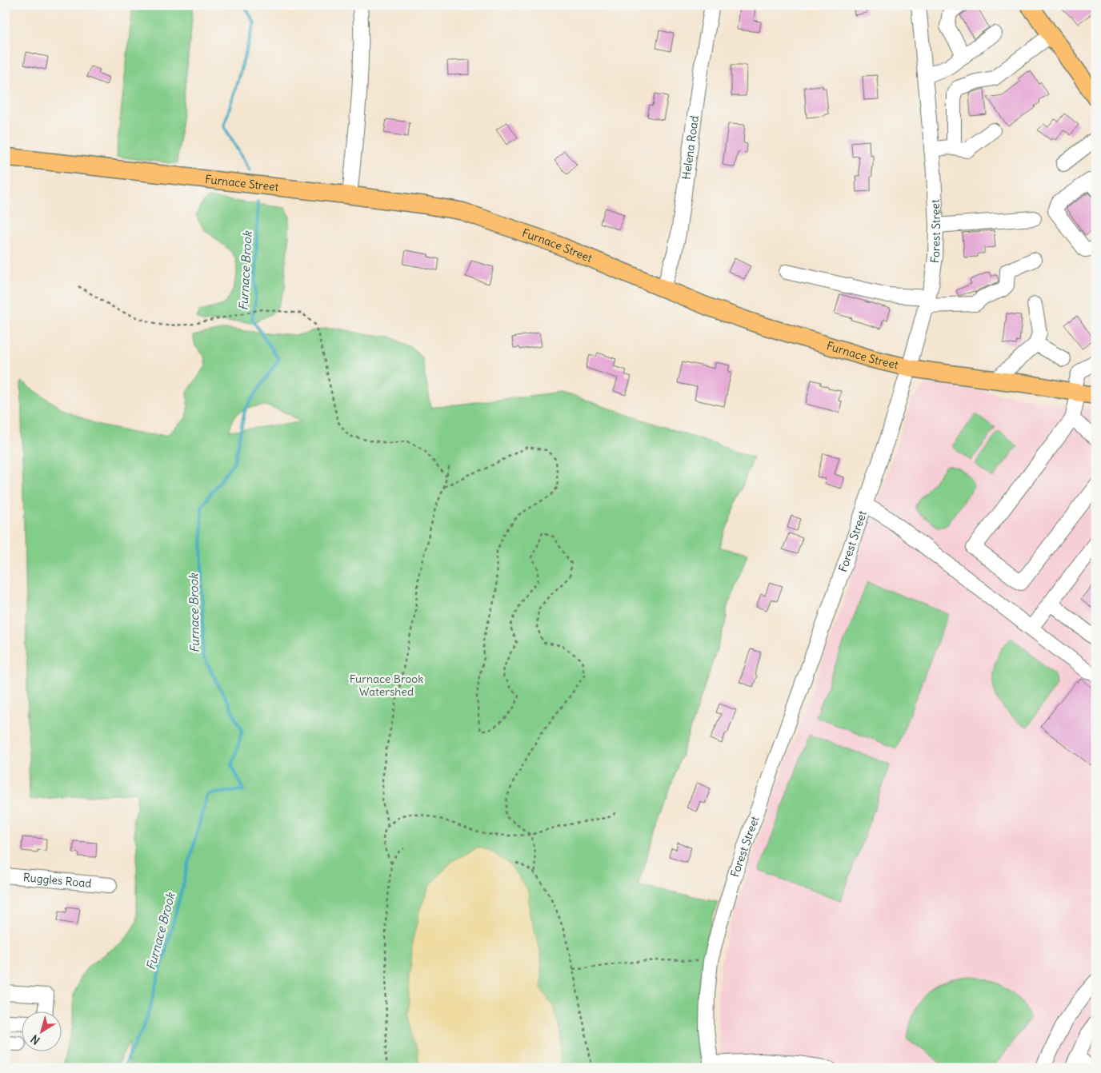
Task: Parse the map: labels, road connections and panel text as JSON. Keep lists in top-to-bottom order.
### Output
{
  "streets": {
    "main road": ["Furnace Street"],
    "street": ["Helena Road", "Forest Street", "Ruggles Road"]
  },
  "crossings": [
    ["Helena Road", "Furnace Street"],
    ["Furnace Street", "Forest Street"]
  ],
  "water": ["Furnace Brook"],
  "parks": ["Furnace Brook Watershed"],
  "north": "bottom left"
}
